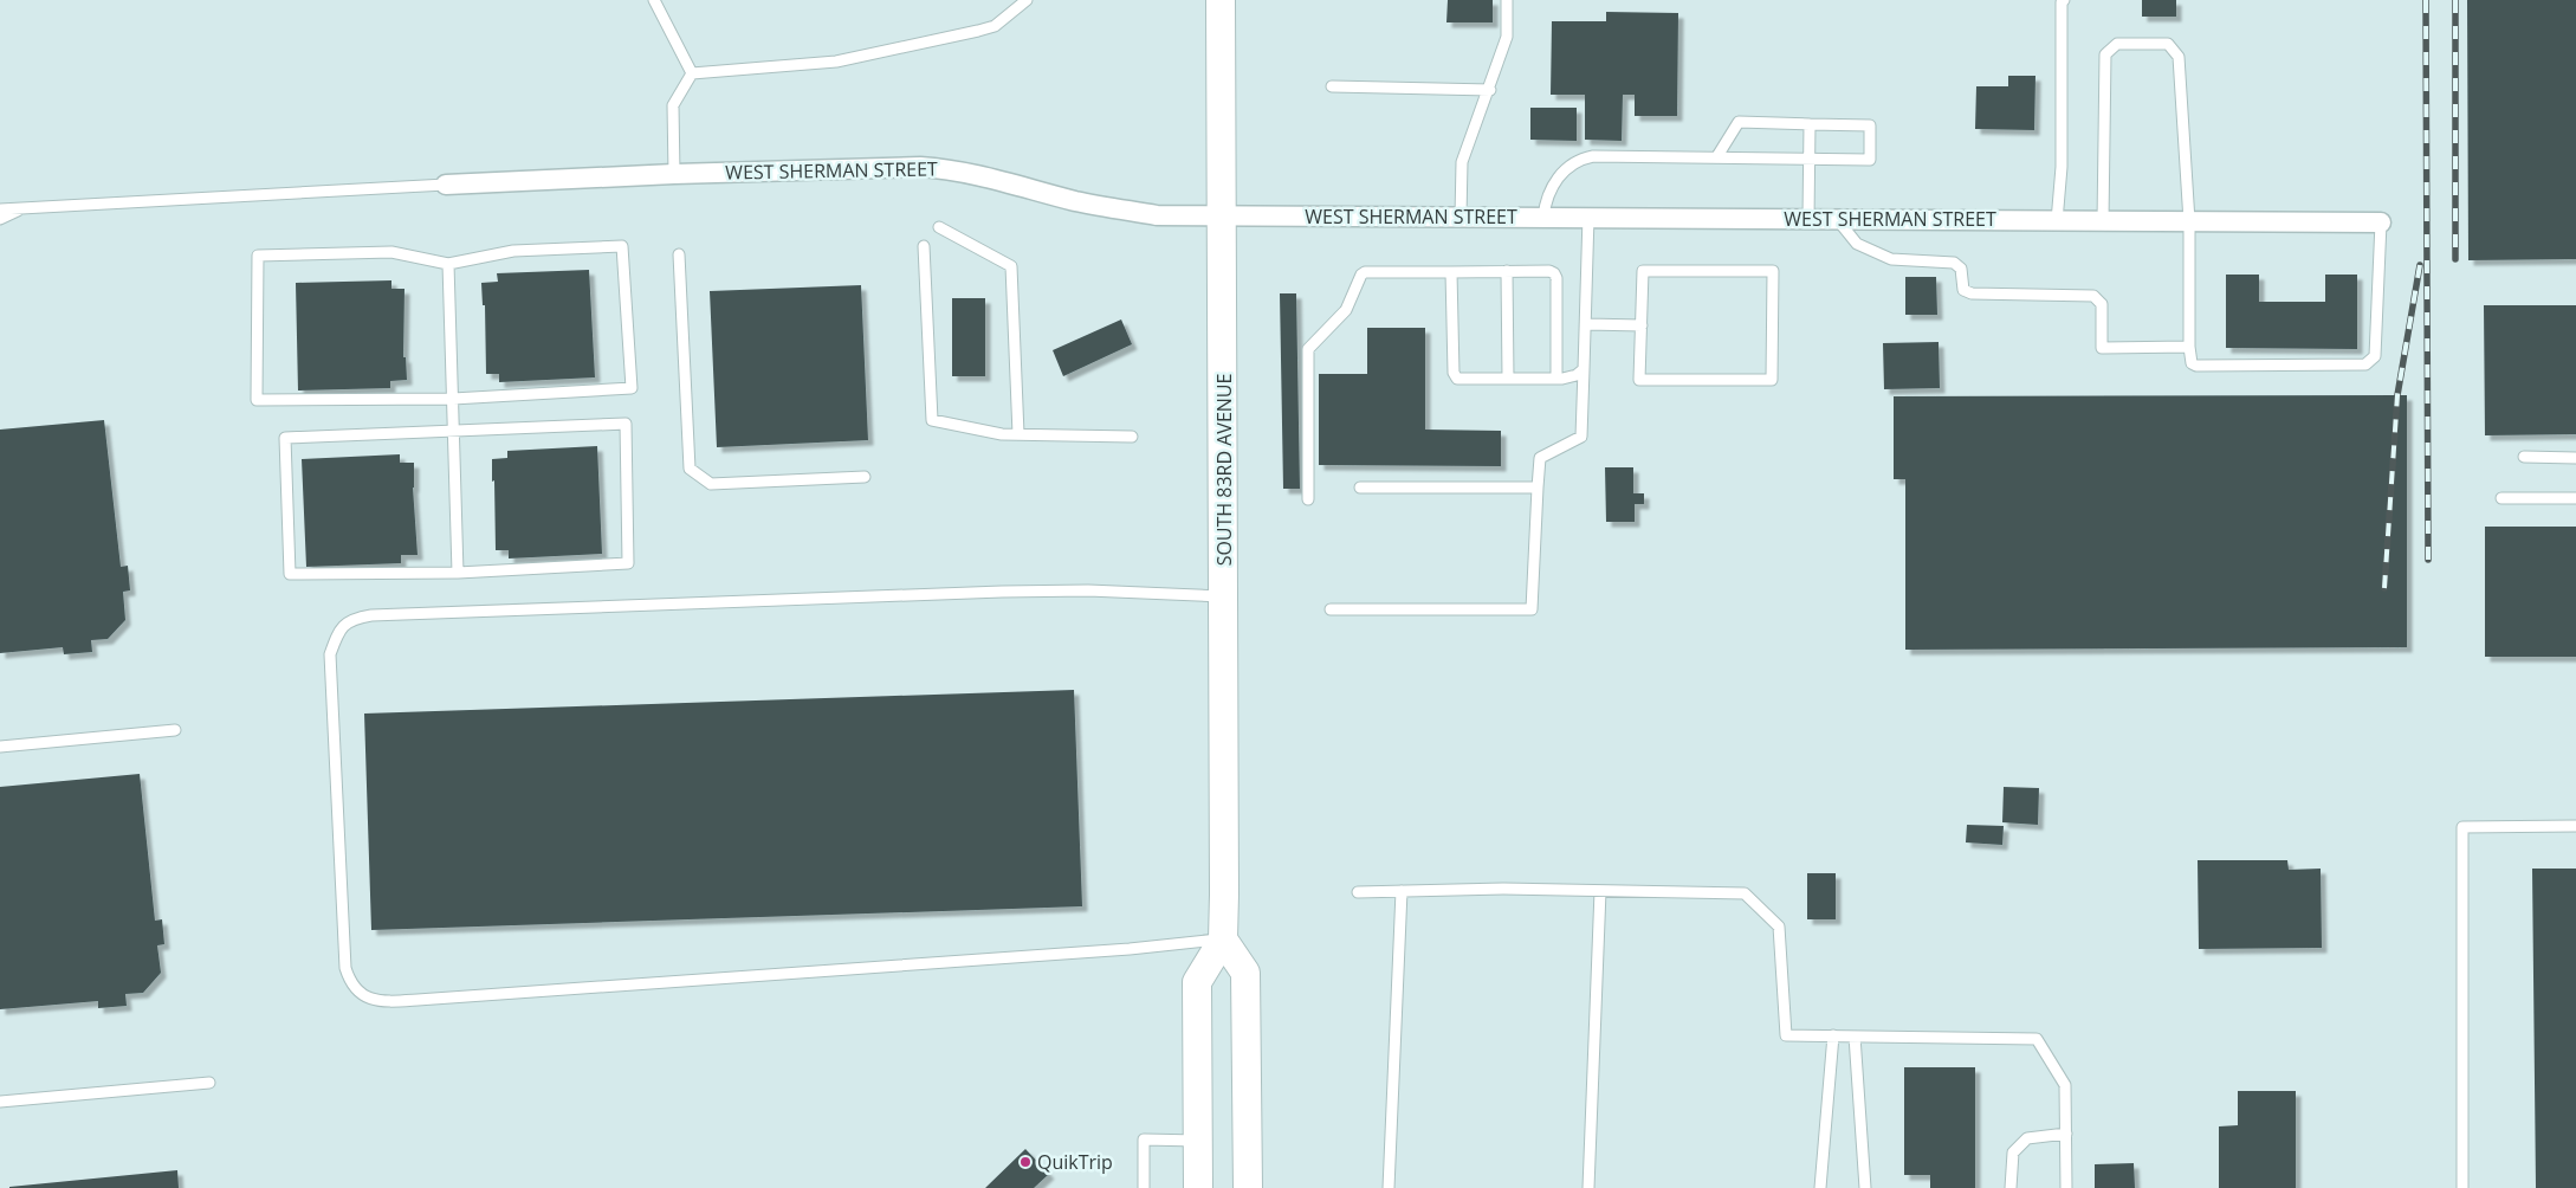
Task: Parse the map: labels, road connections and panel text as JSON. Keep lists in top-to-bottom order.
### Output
{
  "streets": {
    "main road": ["SOUTH 83RD AVENUE"],
    "street": ["WEST SHERMAN STREET"]
  },
  "crossings": [
    ["WEST SHERMAN STREET", "SOUTH 83RD AVENUE"]
  ],
  "places": ["QuikTrip"]
}
